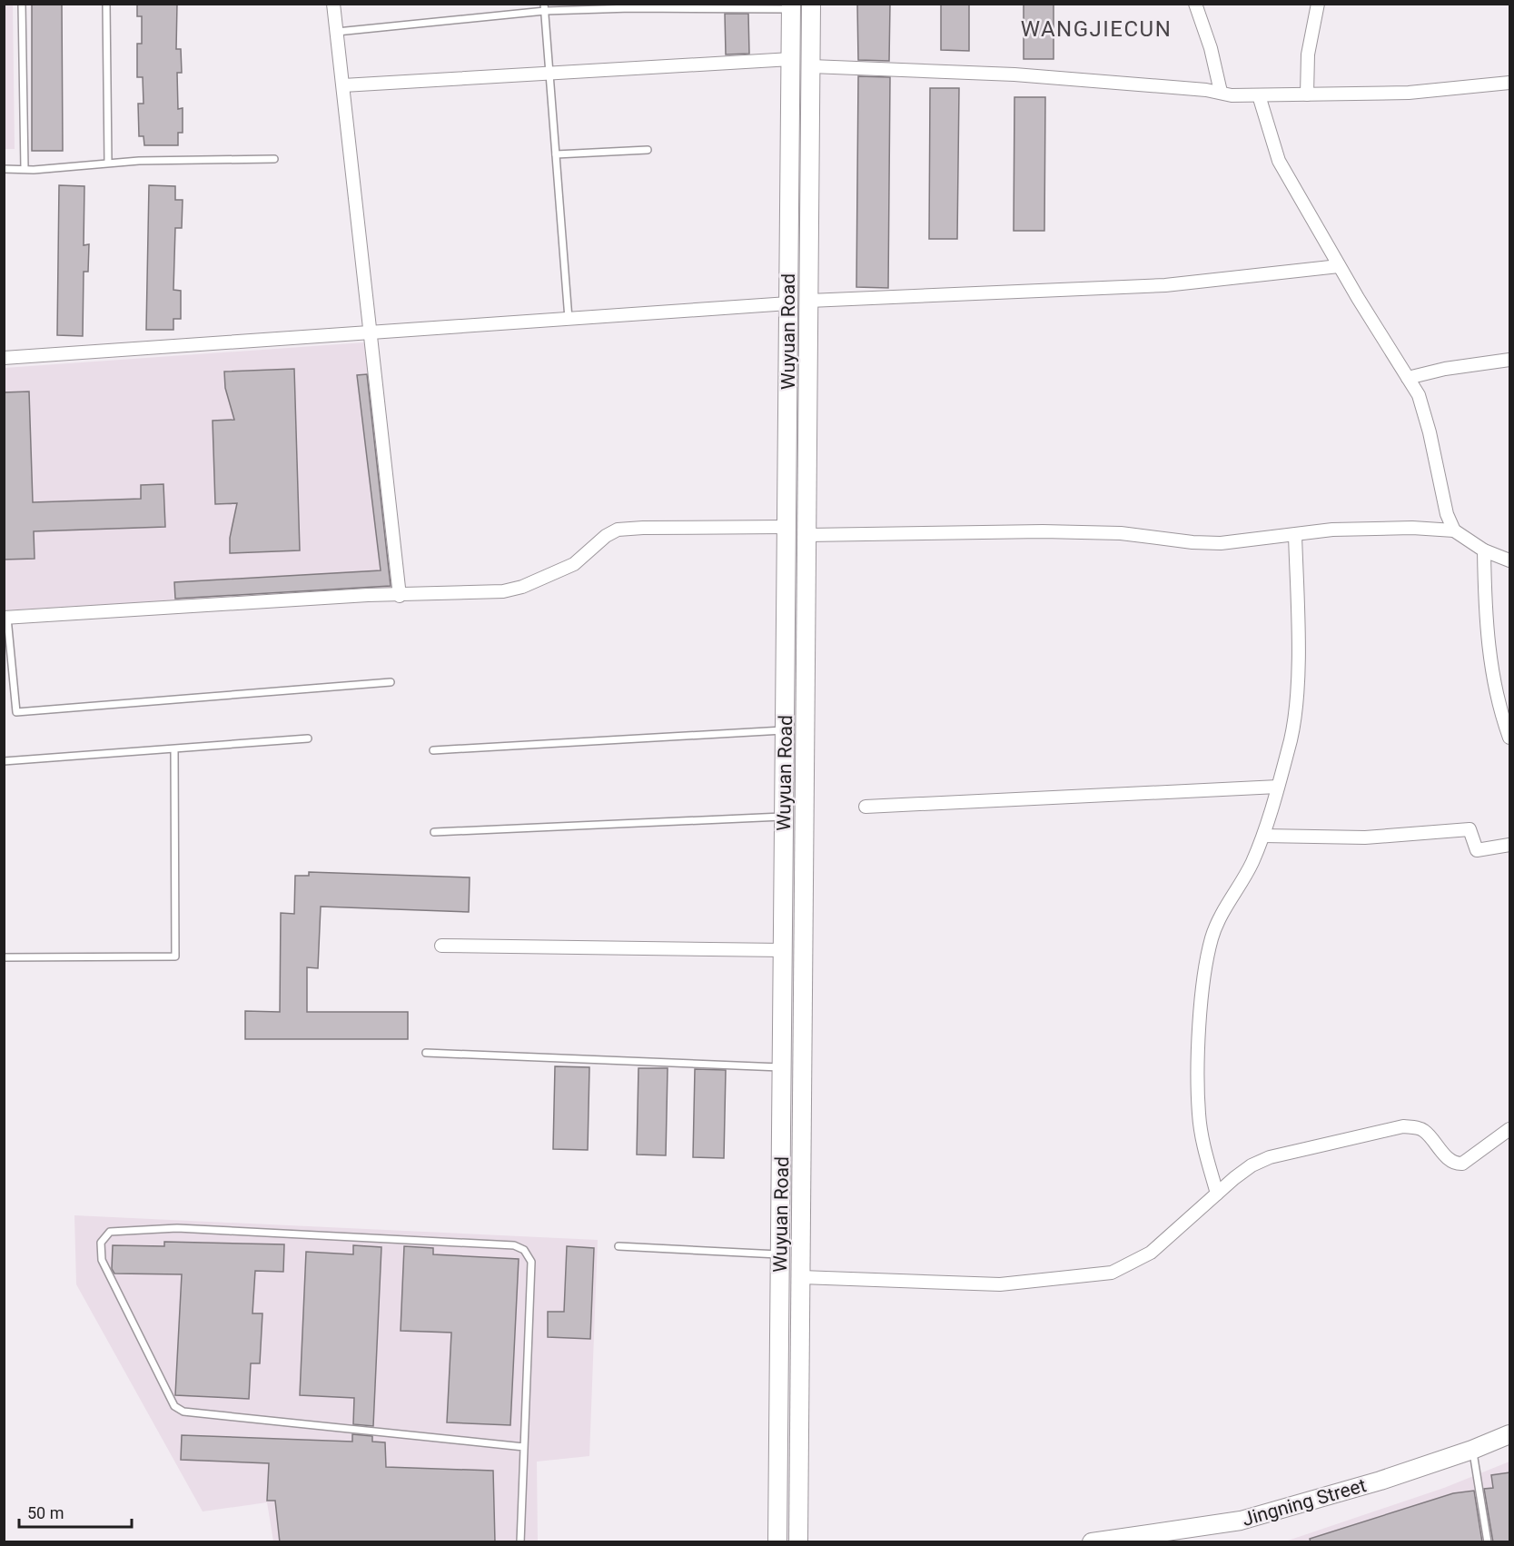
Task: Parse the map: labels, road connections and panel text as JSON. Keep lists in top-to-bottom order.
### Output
{
  "streets": {
    "main road": ["Wuyuan Road", "Jingning Street"]
  },
  "districts": ["WANGJIECUN"],
  "scale_bar": "50 m"
}
